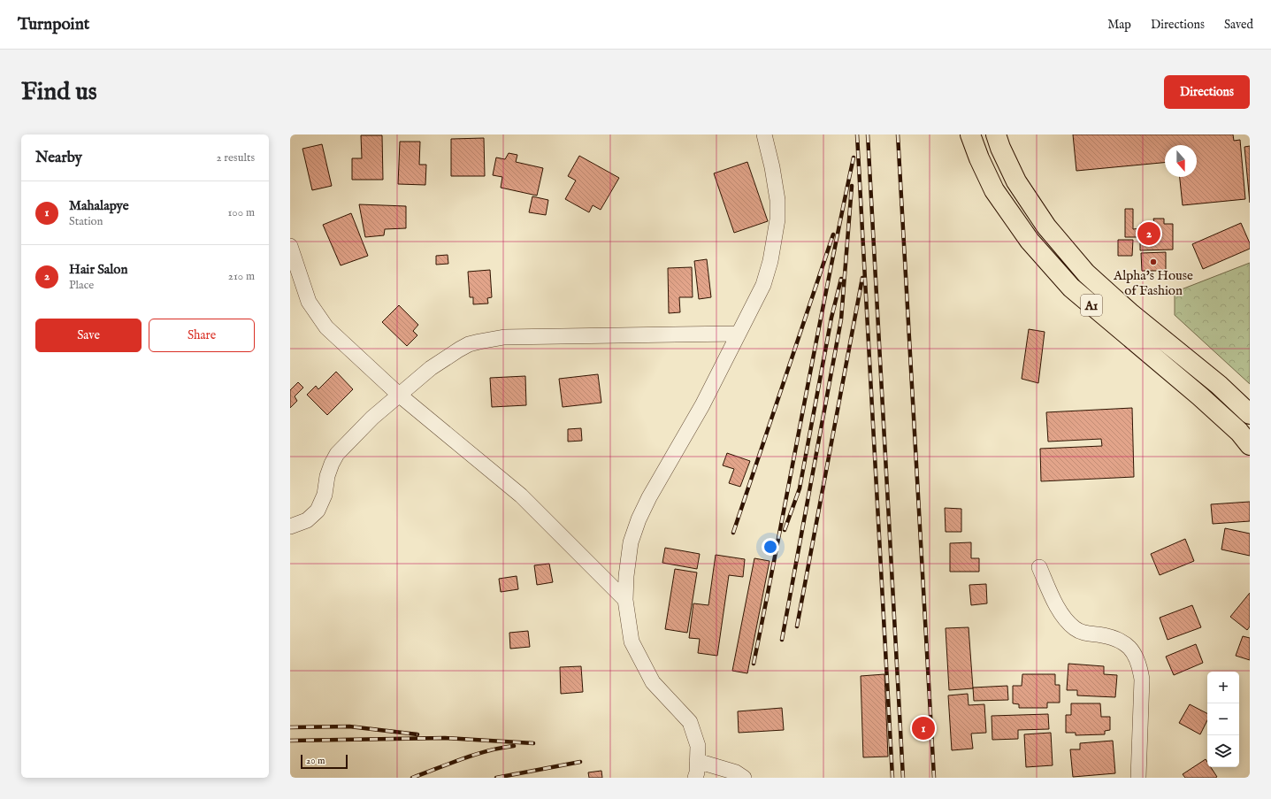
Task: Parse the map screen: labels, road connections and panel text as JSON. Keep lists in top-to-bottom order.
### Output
{
  "streets": {
    "highway": ["A1"]
  },
  "places": ["Alpha's House of Fashion"],
  "scale_bar": "20 m",
  "north": "bottom",
  "page": {
    "header": "Turnpoint",
    "nav": ["Map", "Directions", "Saved"],
    "buttons": [
      "Directions",
      ["Save", "Share"]
    ],
    "title": "Find us",
    "heading": ["Nearby", "2 results"],
    "list": [
      {
        "mark": "1",
        "name": "Mahalapye",
        "note": "Station",
        "value": "100 m"
      },
      {
        "mark": "2",
        "name": "Hair Salon",
        "note": "Place",
        "value": "210 m"
      }
    ],
    "pins": ["2", "1"],
    "map_buttons": ["+", "−"],
    "scale": "20 m"
  }
}
